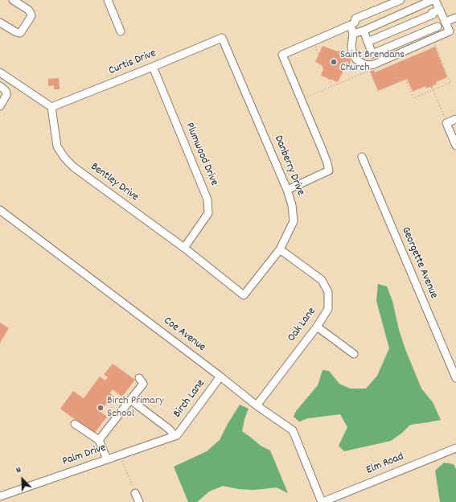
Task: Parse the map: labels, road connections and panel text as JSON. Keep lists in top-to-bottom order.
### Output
{
  "streets": {
    "street": [
      "Curtis Drive",
      "Plumwood Drive",
      "Danberry Drive",
      "Bentley Drive",
      "Georgette Avenue",
      "Oak Lane",
      "Coe Avenue",
      "Birch Lane",
      "Palm Drive",
      "Elm Road"
    ]
  },
  "crossings": [
    ["Curtis Drive", "Plumwood Drive"],
    ["Curtis Drive", "Danberry Drive"],
    ["Curtis Drive", "Bentley Drive"],
    ["Plumwood Drive", "Bentley Drive"],
    ["Danberry Drive", "Bentley Drive"],
    ["Danberry Drive", "Oak Lane"],
    ["Oak Lane", "Coe Avenue"],
    ["Coe Avenue", "Birch Lane"],
    ["Coe Avenue", "Elm Road"],
    ["Birch Lane", "Palm Drive"]
  ],
  "places": ["Saint Brendans Church", "Birch Primary School"],
  "north": "top left"
}
